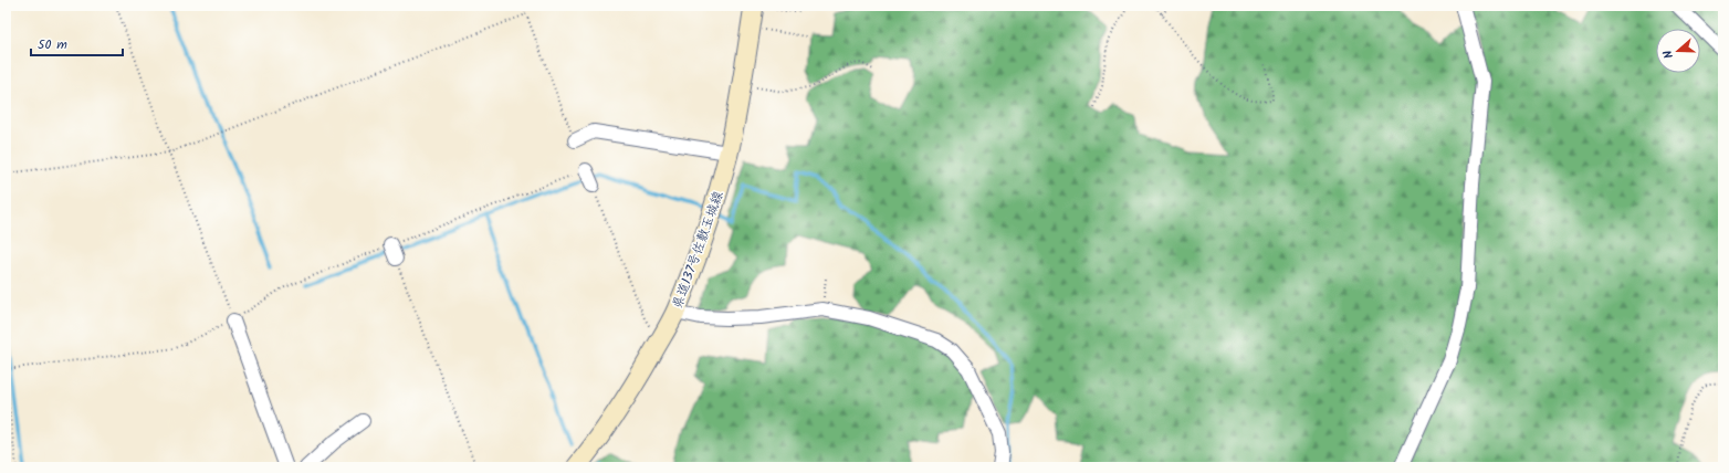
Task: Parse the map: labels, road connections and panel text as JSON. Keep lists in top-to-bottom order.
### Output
{
  "streets": {
    "main road": ["県道137号佐敷玉城線"]
  },
  "scale_bar": "50 m",
  "north": "left"
}
